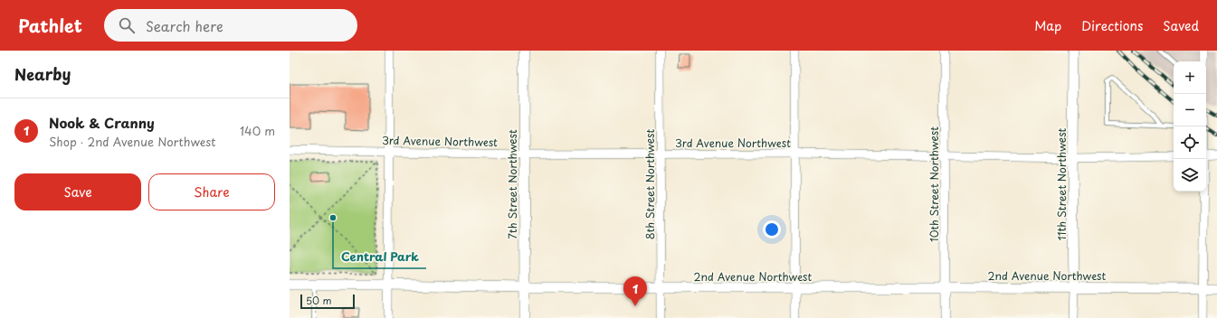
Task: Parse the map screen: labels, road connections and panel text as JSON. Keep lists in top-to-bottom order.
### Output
{
  "streets": {
    "street": [
      "3rd Avenue Northwest",
      "7th Street Northwest",
      "8th Street Northwest",
      "10th Street Northwest",
      "11th Street Northwest",
      "2nd Avenue Northwest"
    ]
  },
  "crossings": [
    ["3rd Avenue Northwest", "7th Street Northwest"],
    ["3rd Avenue Northwest", "8th Street Northwest"],
    ["3rd Avenue Northwest", "10th Street Northwest"],
    ["3rd Avenue Northwest", "11th Street Northwest"],
    ["7th Street Northwest", "2nd Avenue Northwest"],
    ["8th Street Northwest", "2nd Avenue Northwest"],
    ["10th Street Northwest", "2nd Avenue Northwest"],
    ["11th Street Northwest", "2nd Avenue Northwest"]
  ],
  "places": ["Central Park"],
  "scale_bar": "50 m",
  "page": {
    "header": "Pathlet",
    "search": "Search here",
    "nav": ["Map", "Directions", "Saved"],
    "heading": "Nearby",
    "map_buttons": ["+", "−"],
    "list": [
      {
        "mark": "1",
        "name": "Nook & Cranny",
        "note": "Shop · 2nd Avenue Northwest",
        "value": "140 m"
      }
    ],
    "buttons": ["Save", "Share"],
    "pins": "1",
    "scale": "50 m"
  }
}
